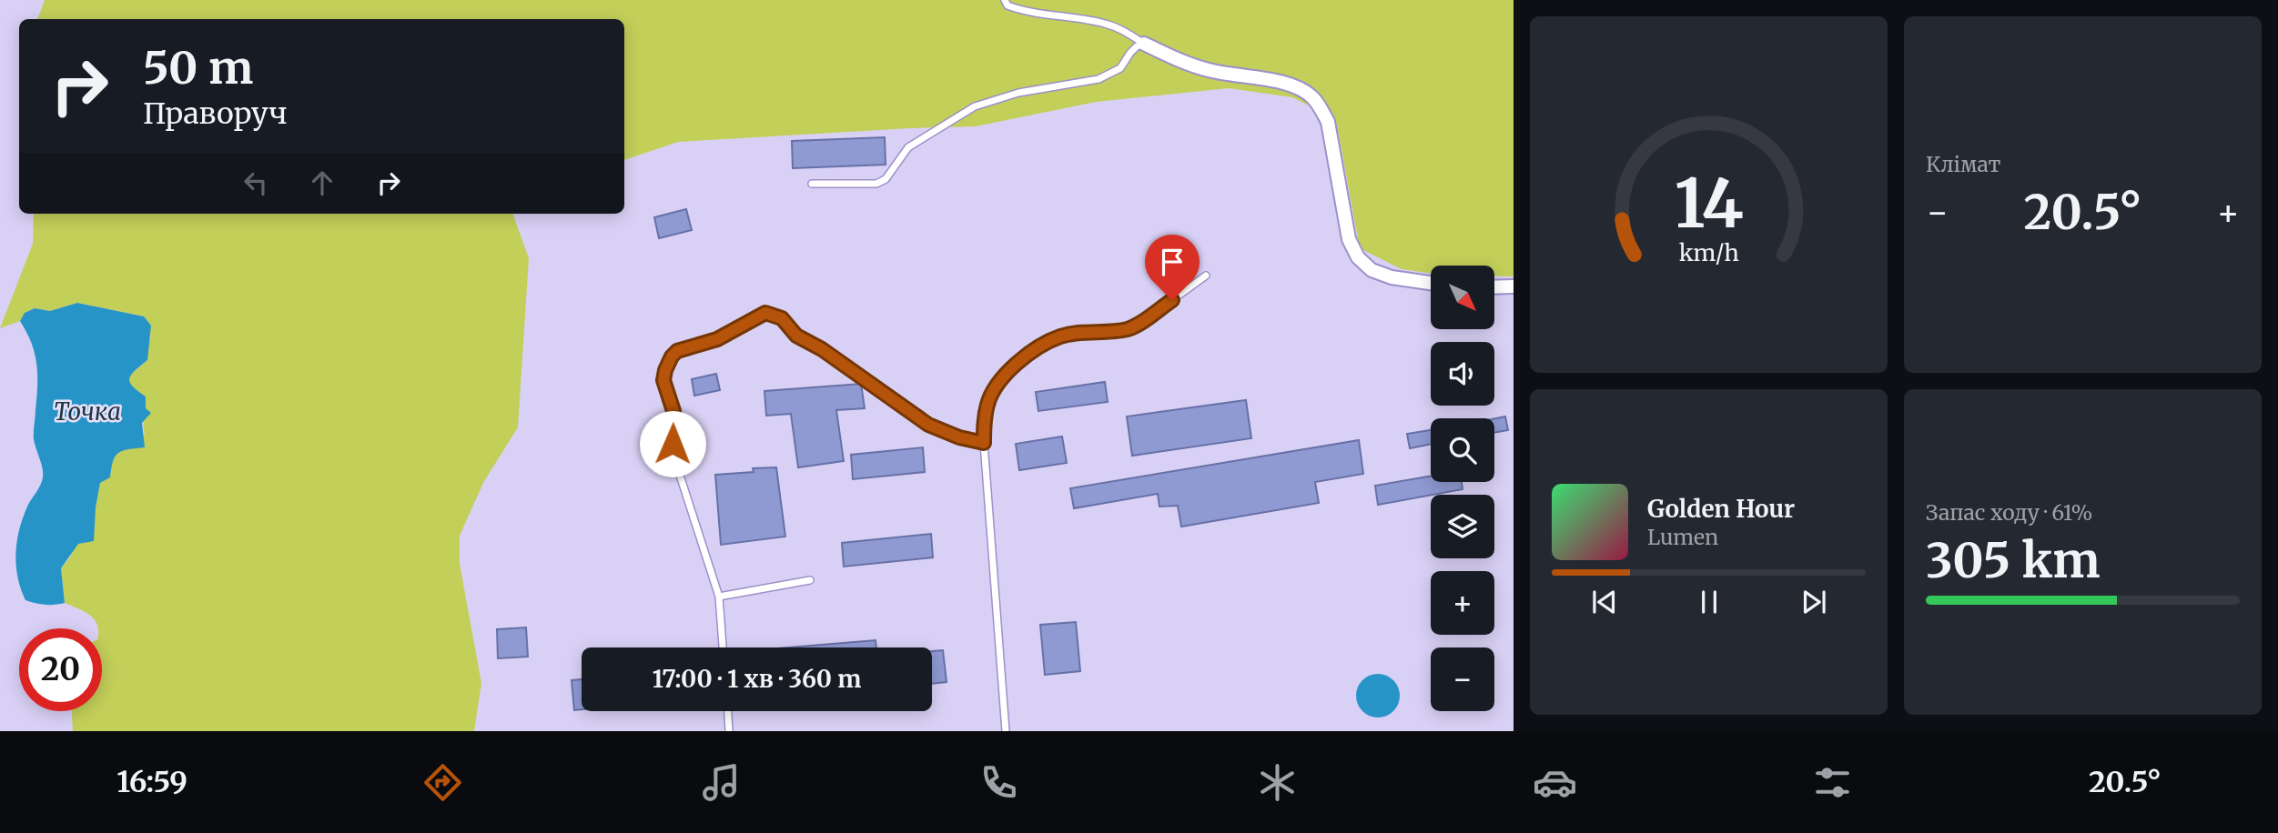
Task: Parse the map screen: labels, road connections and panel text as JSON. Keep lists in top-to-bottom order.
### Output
{
  "water": ["Точка"],
  "north": "bottom right",
  "page": {
    "tile": [
      "Клімат",
      ["Запас ходу · 61%", "305 km"]
    ],
    "turn": ["50 m", "Праворуч"],
    "heat": ["−", "20.5°", "+"],
    "map_buttons": ["+", "−"],
    "song": ["Golden Hour", "Lumen"],
    "limit": "20",
    "trip": "17:00 · 1 хв · 360 m",
    "tabs": ["16:59", "20.5°"],
    "gauge": ["14", "km/h"]
  }
}
